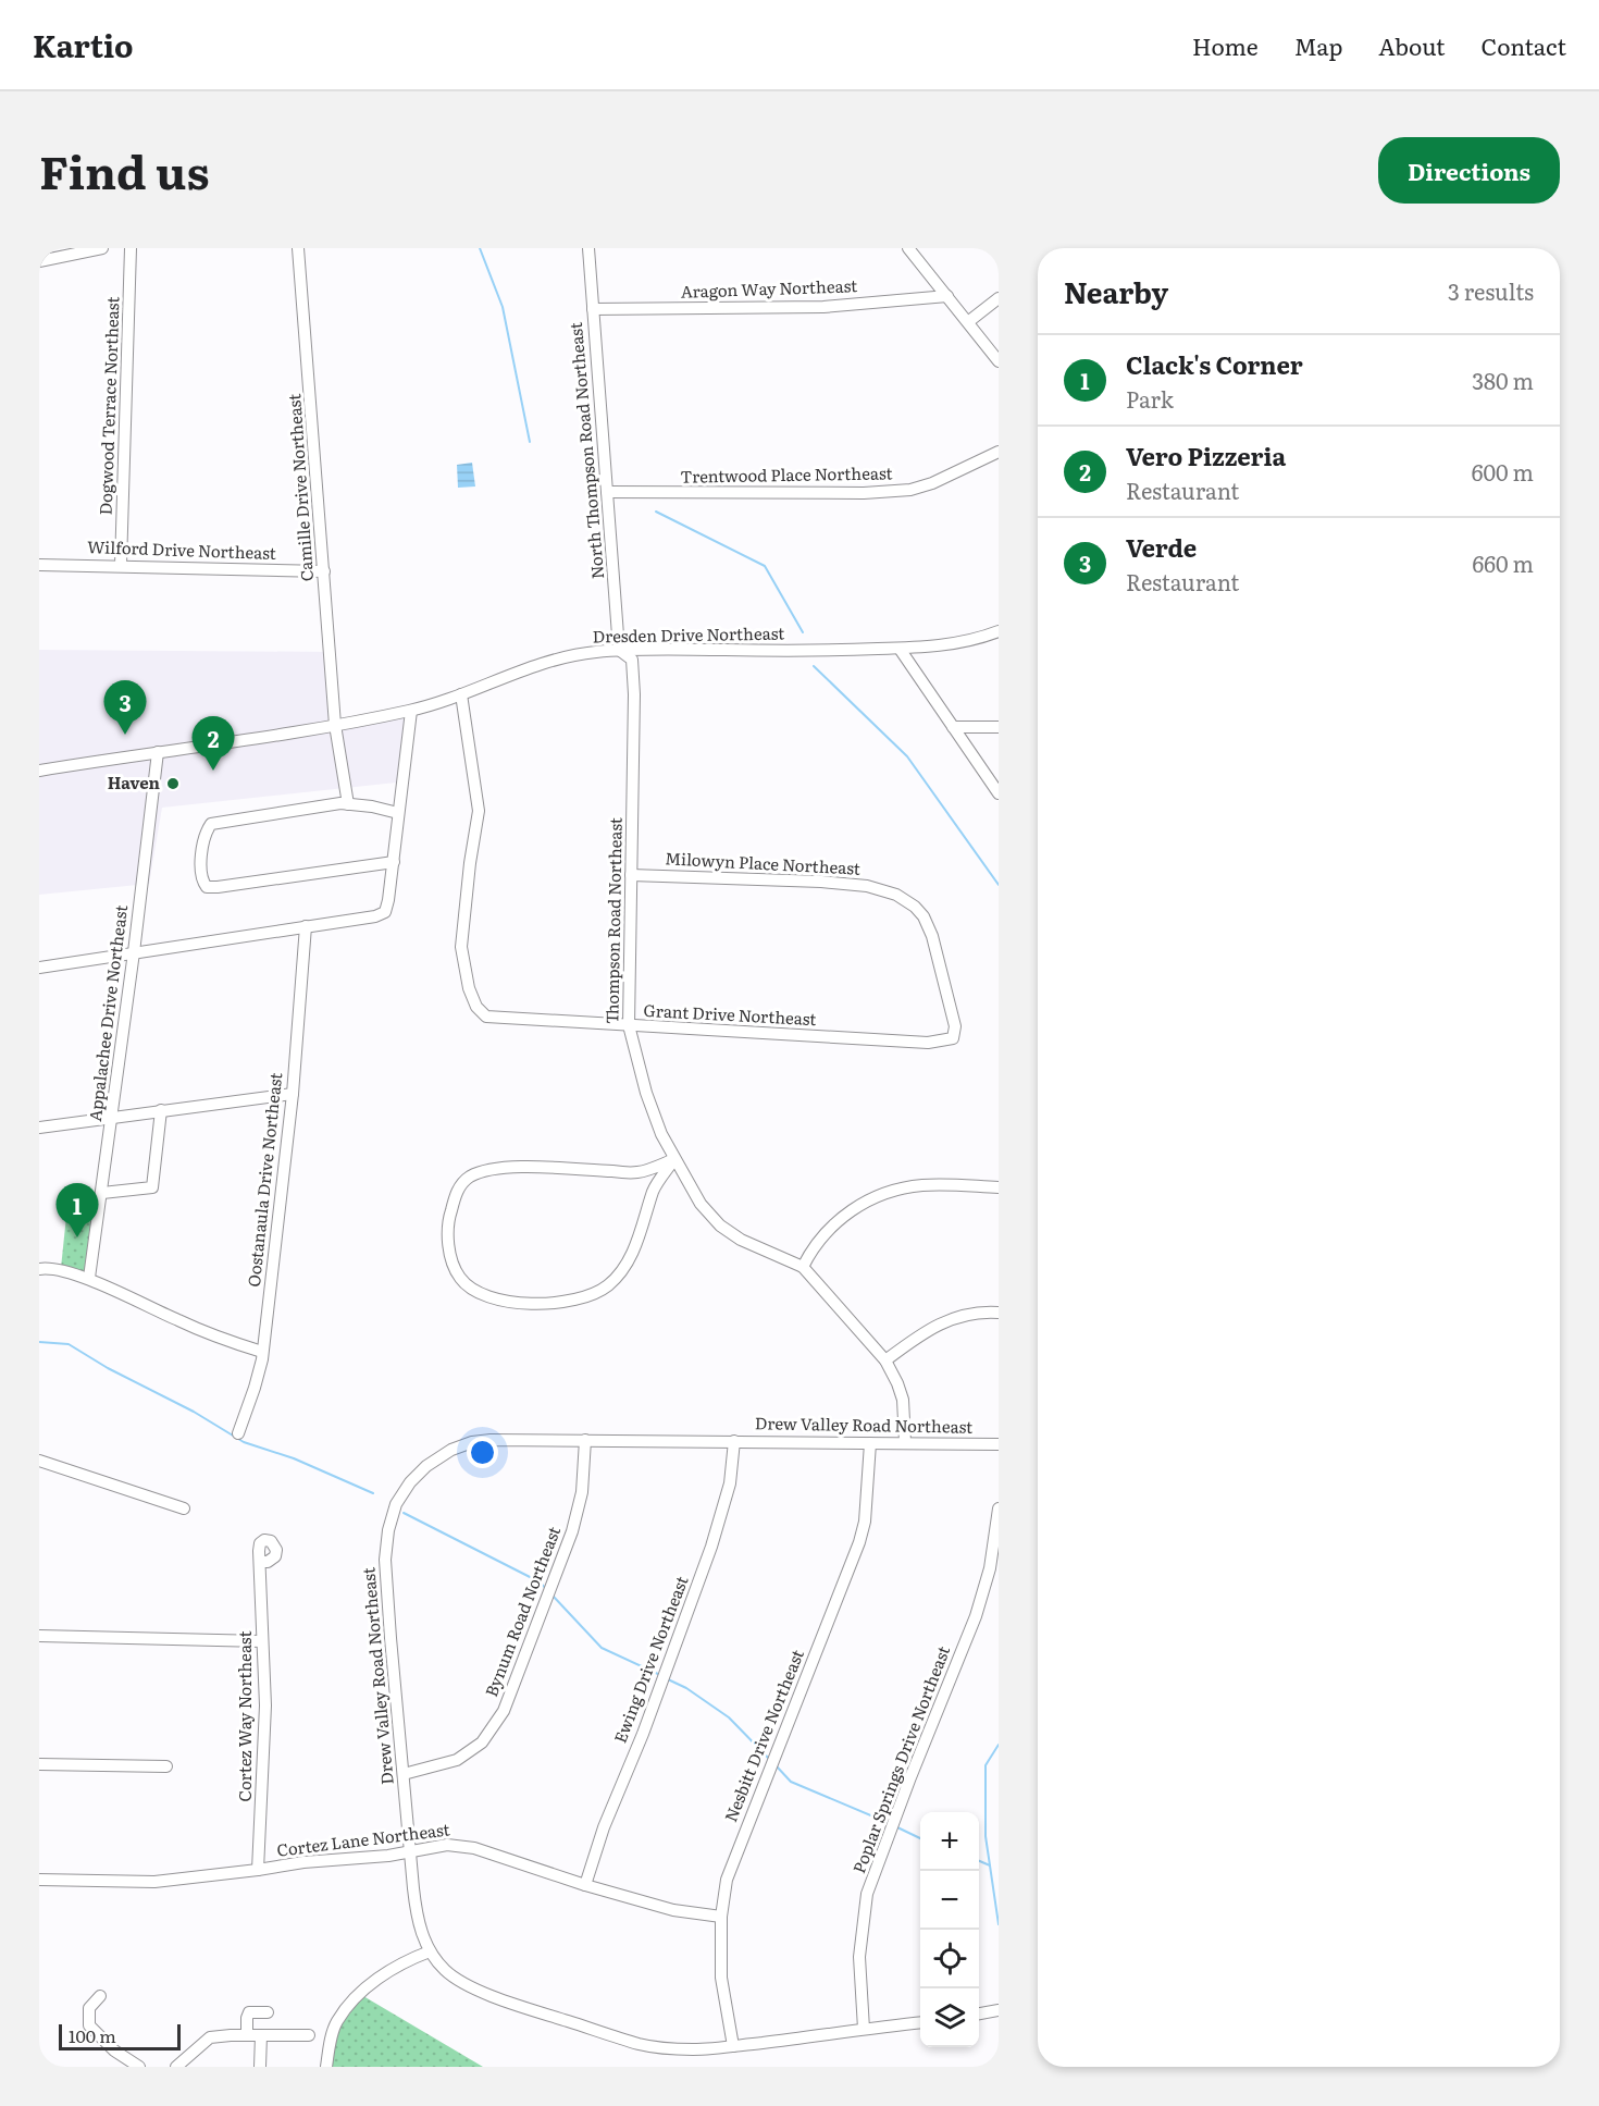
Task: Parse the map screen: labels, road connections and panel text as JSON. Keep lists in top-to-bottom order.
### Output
{
  "streets": {
    "street": [
      "Aragon Way Northeast",
      "Dogwood Terrace Northeast",
      "North Thompson Road Northeast",
      "Trentwood Place Northeast",
      "Camille Drive Northeast",
      "Wilford Drive Northeast",
      "Dresden Drive Northeast",
      "Milowyn Place Northeast",
      "Thompson Road Northeast",
      "Appalachee Drive Northeast",
      "Grant Drive Northeast",
      "Oostanaula Drive Northeast",
      "Drew Valley Road Northeast",
      "Bynum Road Northeast",
      "Ewing Drive Northeast",
      "Cortez Way Northeast",
      "Nesbitt Drive Northeast",
      "Poplar Springs Drive Northeast",
      "Cortez Lane Northeast"
    ]
  },
  "crossings": [
    ["Aragon Way Northeast", "North Thompson Road Northeast"],
    ["Dogwood Terrace Northeast", "Wilford Drive Northeast"],
    ["North Thompson Road Northeast", "Trentwood Place Northeast"],
    ["North Thompson Road Northeast", "Dresden Drive Northeast"],
    ["North Thompson Road Northeast", "Thompson Road Northeast"],
    ["Camille Drive Northeast", "Wilford Drive Northeast"],
    ["Camille Drive Northeast", "Dresden Drive Northeast"],
    ["Dresden Drive Northeast", "Thompson Road Northeast"],
    ["Dresden Drive Northeast", "Appalachee Drive Northeast"],
    ["Dresden Drive Northeast", "Grant Drive Northeast"],
    ["Milowyn Place Northeast", "Thompson Road Northeast"],
    ["Milowyn Place Northeast", "Grant Drive Northeast"],
    ["Thompson Road Northeast", "Grant Drive Northeast"],
    ["Thompson Road Northeast", "Drew Valley Road Northeast"],
    ["Drew Valley Road Northeast", "Bynum Road Northeast"],
    ["Drew Valley Road Northeast", "Ewing Drive Northeast"],
    ["Drew Valley Road Northeast", "Nesbitt Drive Northeast"],
    ["Drew Valley Road Northeast", "Poplar Springs Drive Northeast"],
    ["Drew Valley Road Northeast", "Cortez Lane Northeast"],
    ["Ewing Drive Northeast", "Cortez Lane Northeast"],
    ["Cortez Way Northeast", "Cortez Lane Northeast"],
    ["Nesbitt Drive Northeast", "Cortez Lane Northeast"]
  ],
  "places": ["Haven"],
  "scale_bar": "100 m",
  "page": {
    "header": "Kartio",
    "nav": [
      "Home",
      "Map",
      "About",
      "Contact"
    ],
    "title": "Find us",
    "buttons": "Directions",
    "heading": ["Nearby", "3 results"],
    "list": [
      {
        "mark": "1",
        "name": "Clack's Corner",
        "note": "Park",
        "value": "380 m"
      },
      {
        "mark": "2",
        "name": "Vero Pizzeria",
        "note": "Restaurant",
        "value": "600 m"
      },
      {
        "mark": "3",
        "name": "Verde",
        "note": "Restaurant",
        "value": "660 m"
      }
    ],
    "pins": ["3", "2", "1"],
    "map_buttons": ["+", "−"],
    "scale": "100 m"
  }
}
